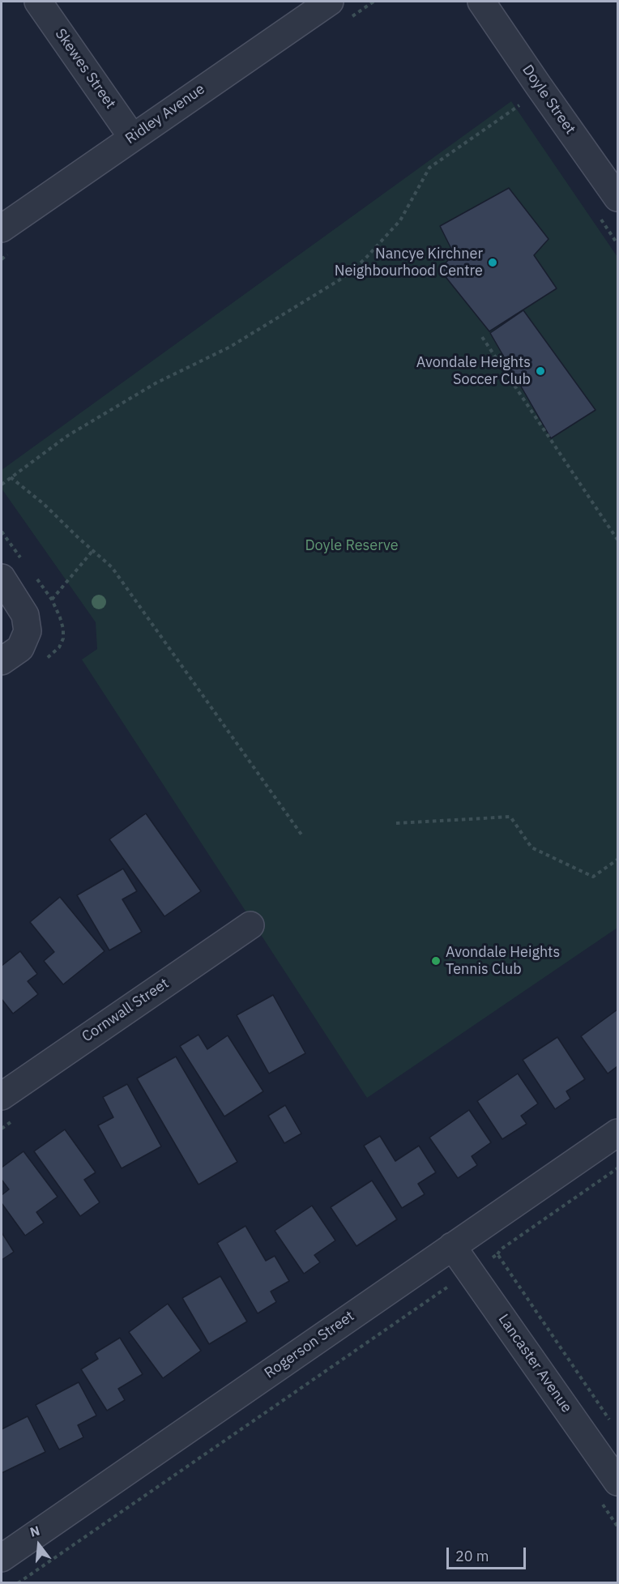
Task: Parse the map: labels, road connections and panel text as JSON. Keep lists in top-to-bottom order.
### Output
{
  "streets": {
    "street": [
      "Skewes Street",
      "Doyle Street",
      "Ridley Avenue",
      "Cornwall Street",
      "Rogerson Street",
      "Lancaster Avenue"
    ]
  },
  "crossings": [
    ["Skewes Street", "Ridley Avenue"],
    ["Rogerson Street", "Lancaster Avenue"]
  ],
  "parks": ["Doyle Reserve"],
  "places": ["Nancye Kirchner Neighbourhood Centre", "Avondale Heights Soccer Club", "Avondale Heights Tennis Club"],
  "scale_bar": "20 m",
  "north": "top"
}
